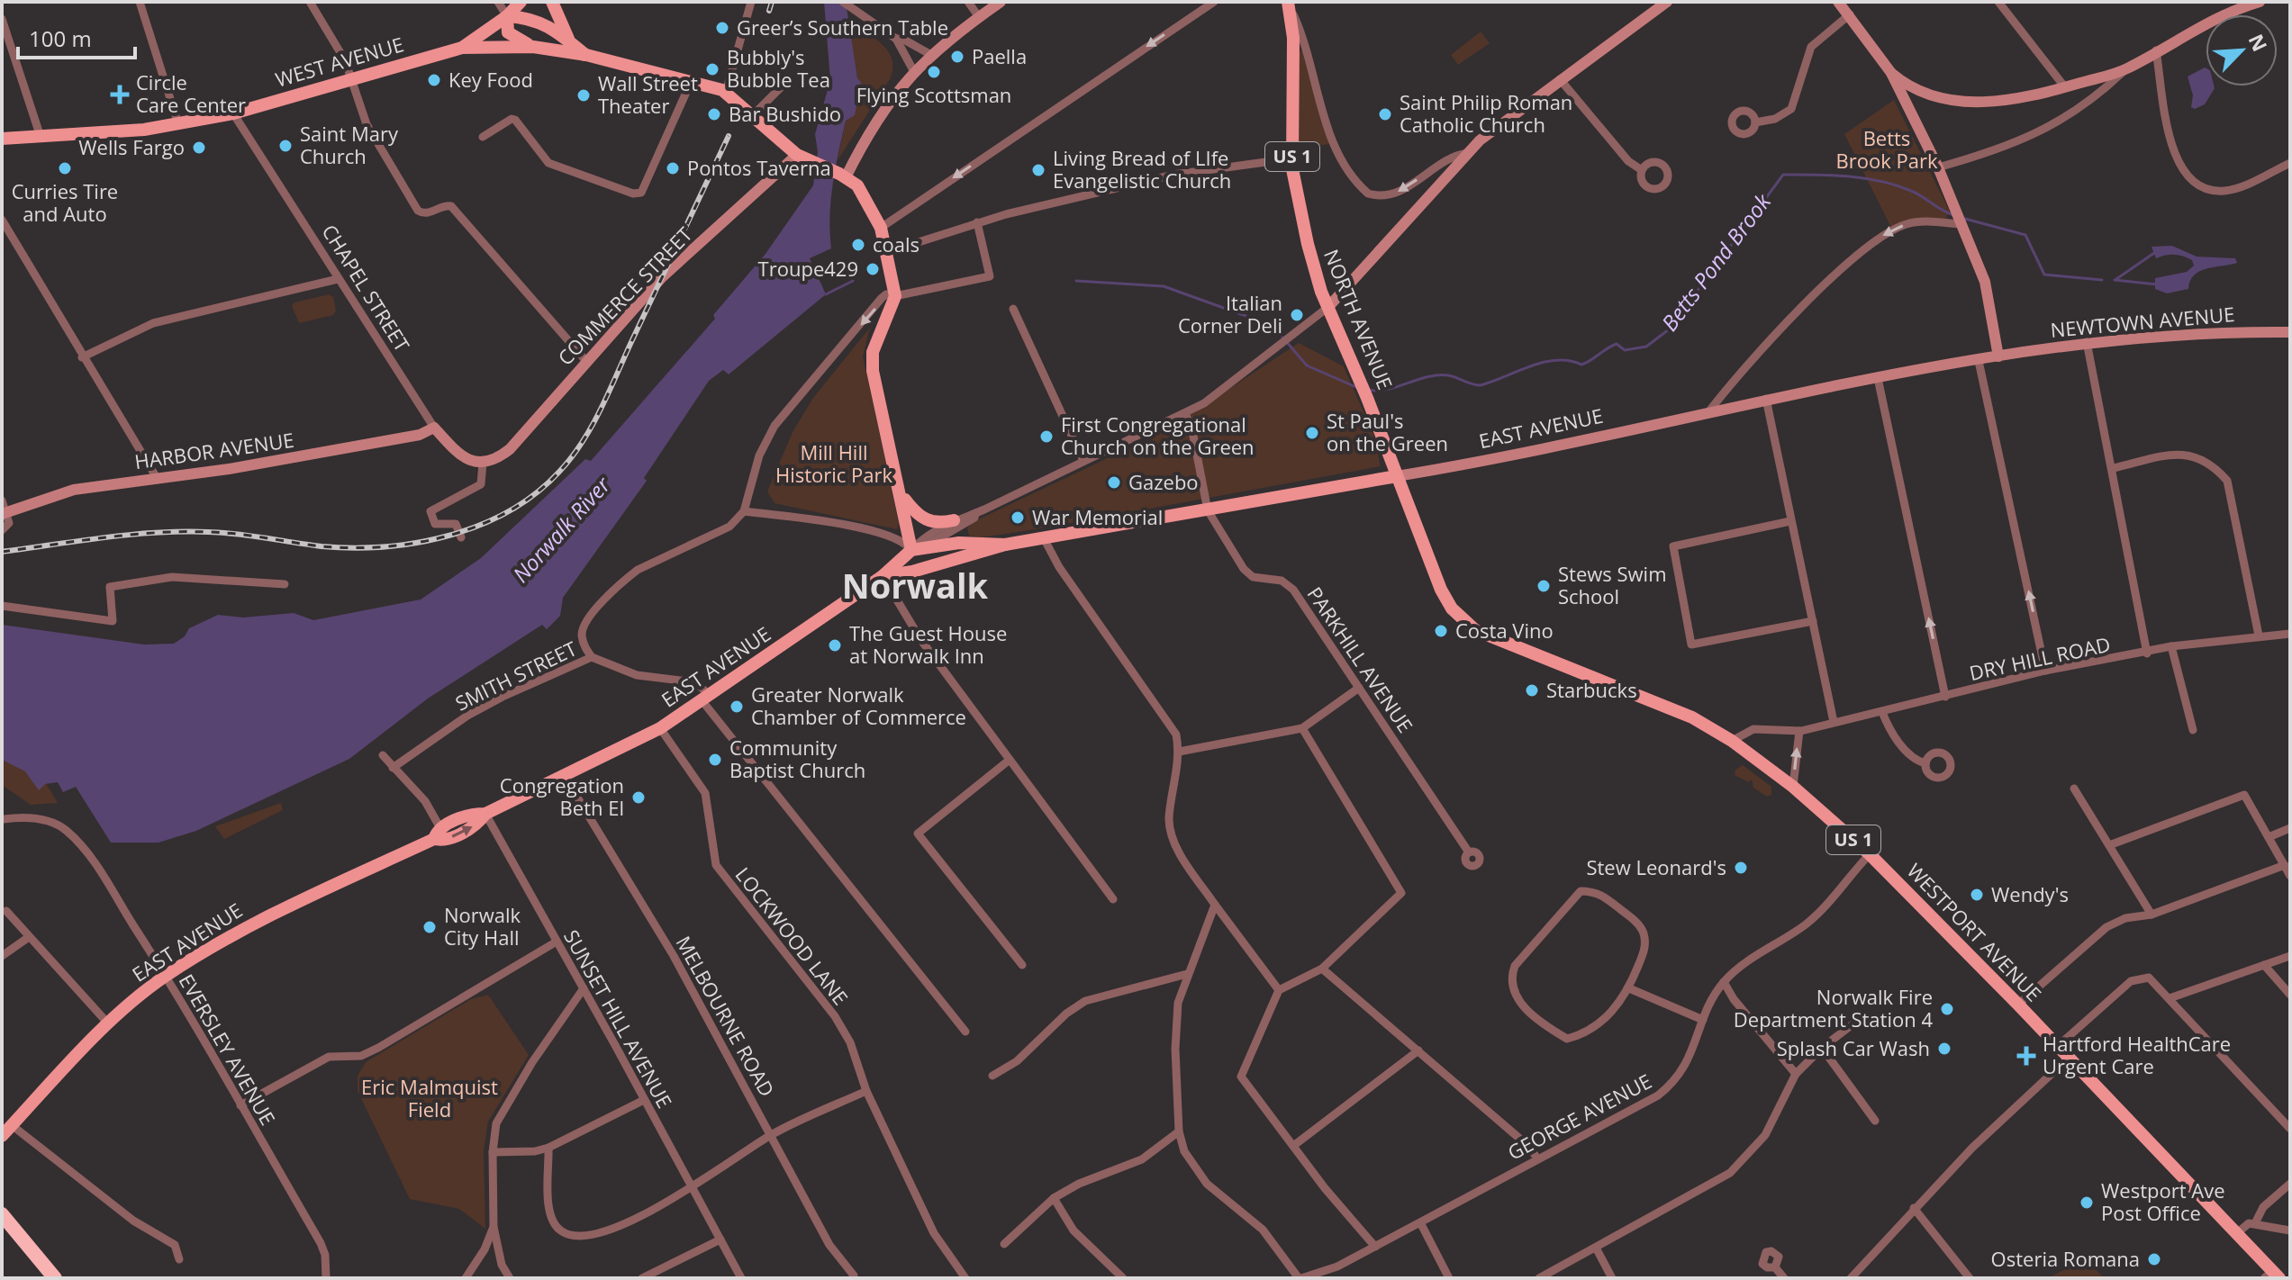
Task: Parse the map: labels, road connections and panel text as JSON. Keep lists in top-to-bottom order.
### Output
{
  "streets": {
    "main road": [
      "WEST AVENUE",
      "US 1",
      "CHAPEL STREET",
      "COMMERCE STREET",
      "NORTH AVENUE",
      "NEWTOWN AVENUE",
      "EAST AVENUE",
      "HARBOR AVENUE",
      "WESTPORT AVENUE"
    ],
    "street": [
      "DRY HILL ROAD",
      "PARKHILL AVENUE",
      "SMITH STREET",
      "LOCKWOOD LANE",
      "MELBOURNE ROAD",
      "SUNSET HILL AVENUE",
      "EVERSLEY AVENUE",
      "GEORGE AVENUE"
    ]
  },
  "crossings": [
    ["WEST AVENUE", "CHAPEL STREET"],
    ["CHAPEL STREET", "COMMERCE STREET"],
    ["CHAPEL STREET", "HARBOR AVENUE"],
    ["NORTH AVENUE", "EAST AVENUE"],
    ["NORTH AVENUE", "WESTPORT AVENUE"],
    ["NEWTOWN AVENUE", "EAST AVENUE"],
    ["EAST AVENUE", "PARKHILL AVENUE"],
    ["EAST AVENUE", "WESTPORT AVENUE"],
    ["EAST AVENUE", "LOCKWOOD LANE"],
    ["EAST AVENUE", "MELBOURNE ROAD"],
    ["EAST AVENUE", "SUNSET HILL AVENUE"],
    ["EAST AVENUE", "EVERSLEY AVENUE"],
    ["DRY HILL ROAD", "WESTPORT AVENUE"],
    ["WESTPORT AVENUE", "GEORGE AVENUE"]
  ],
  "districts": ["Norwalk"],
  "water": ["Betts Pond Brook", "Norwalk River"],
  "parks": ["Betts Brook Park", "Mill Hill Historic Park", "Eric Malmquist Field"],
  "places": {
    "other": [
      "Greer’s Southern Table",
      "Paella",
      "Bubbly's Bubble Tea",
      "Flying Scottsman",
      "Key Food",
      "Wall Street Theater",
      "Bar Bushido",
      "Saint Philip Roman Catholic Church",
      "Saint Mary Church",
      "Wells Fargo",
      "Curries Tire and Auto",
      "Pontos Taverna",
      "Living Bread of LIfe Evangelistic Church",
      "coals",
      "Troupe429",
      "Italian Corner Deli",
      "St Paul's on the Green",
      "First Congregational Church on the Green",
      "Gazebo",
      "War Memorial",
      "Stews Swim School",
      "Costa Vino",
      "The Guest House at Norwalk Inn",
      "Starbucks",
      "Greater Norwalk Chamber of Commerce",
      "Community Baptist Church",
      "Congregation Beth El",
      "Stew Leonard's",
      "Wendy's",
      "Norwalk City Hall",
      "Norwalk Fire Department Station 4",
      "Splash Car Wash",
      "Westport Ave Post Office",
      "Osteria Romana"
    ],
    "health": ["Circle Care Center", "Hartford HealthCare Urgent Care"]
  },
  "scale_bar": "100 m",
  "north": "top right"
}
